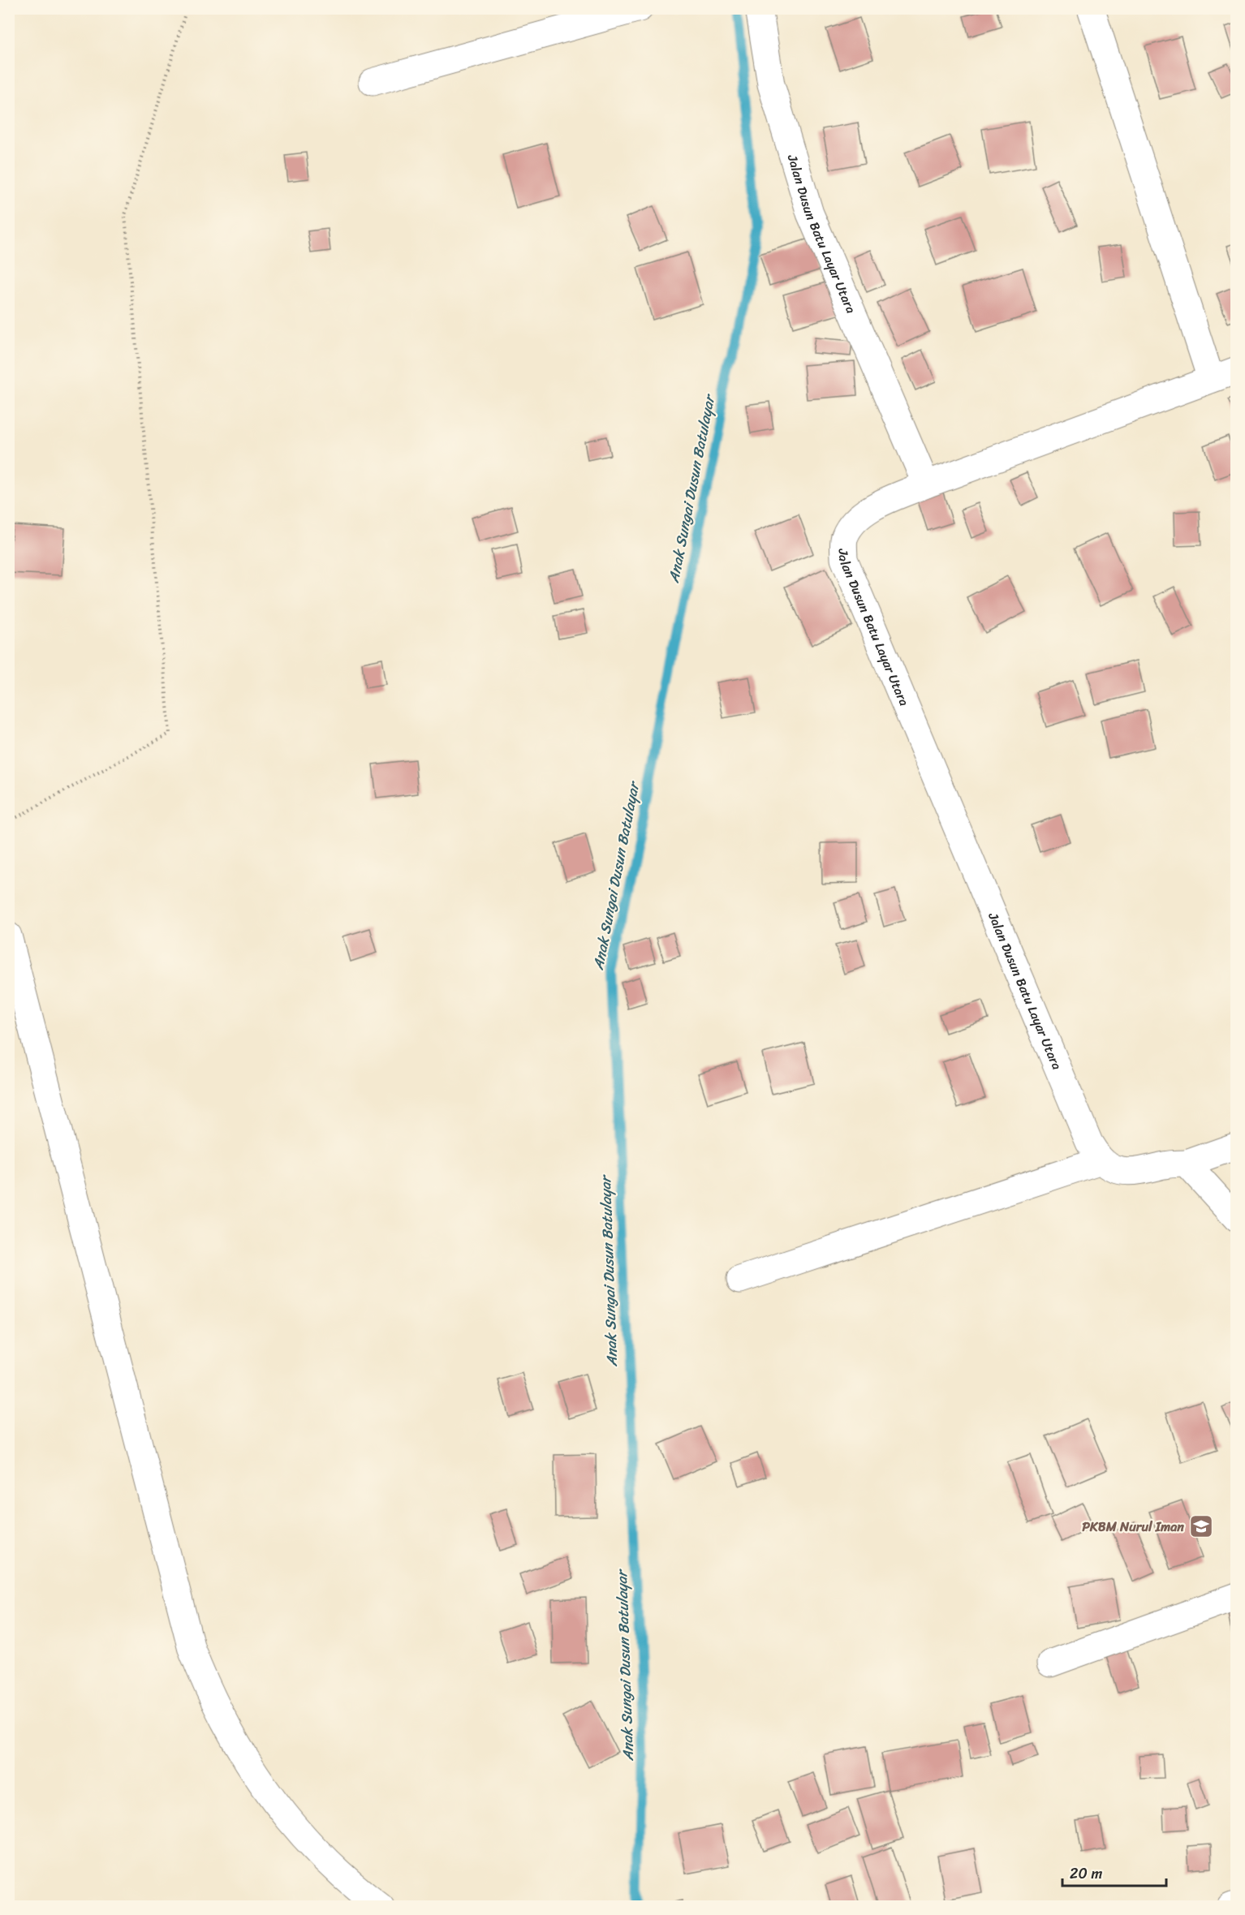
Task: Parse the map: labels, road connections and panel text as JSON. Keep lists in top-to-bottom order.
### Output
{
  "streets": {
    "street": ["Jalan Dusun Batu Layar Utara"]
  },
  "water": ["Anak Sungai Dusun Batulayar"],
  "places": {
    "school or university": ["PKBM Nurul Iman"]
  },
  "scale_bar": "20 m"
}
